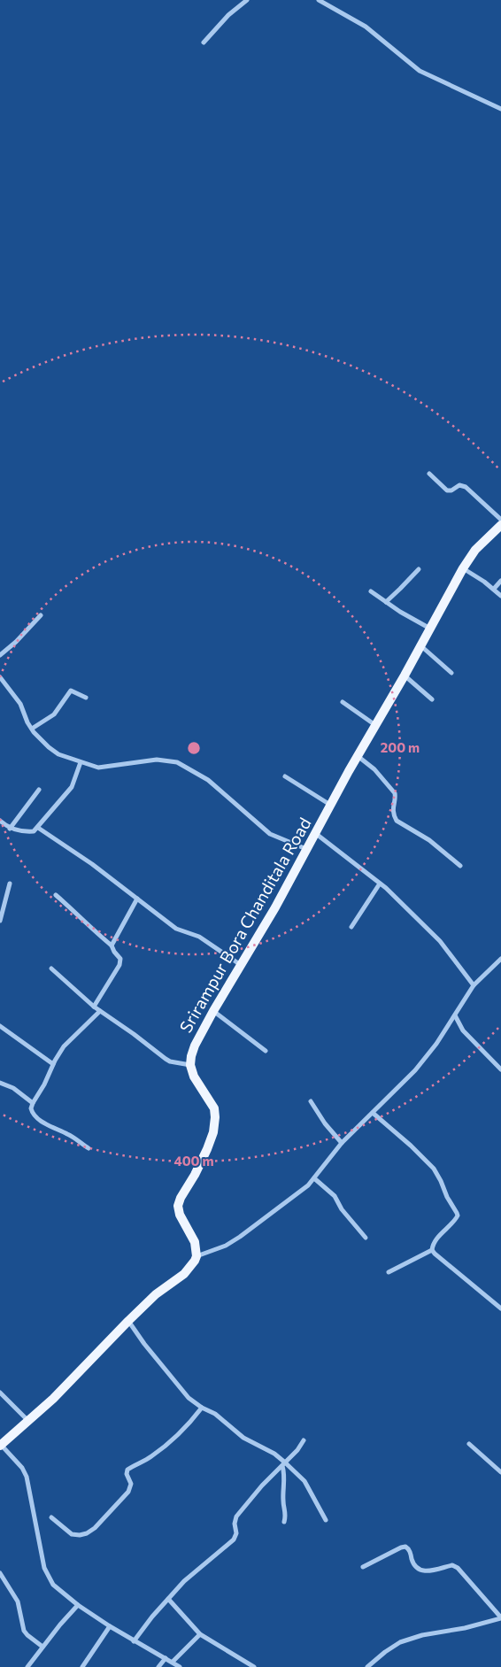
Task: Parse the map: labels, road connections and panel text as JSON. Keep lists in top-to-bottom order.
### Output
{
  "streets": {
    "main road": ["Srirampur Bora Chanditala Road"]
  },
  "rings": ["200 m", "400 m"]
}
